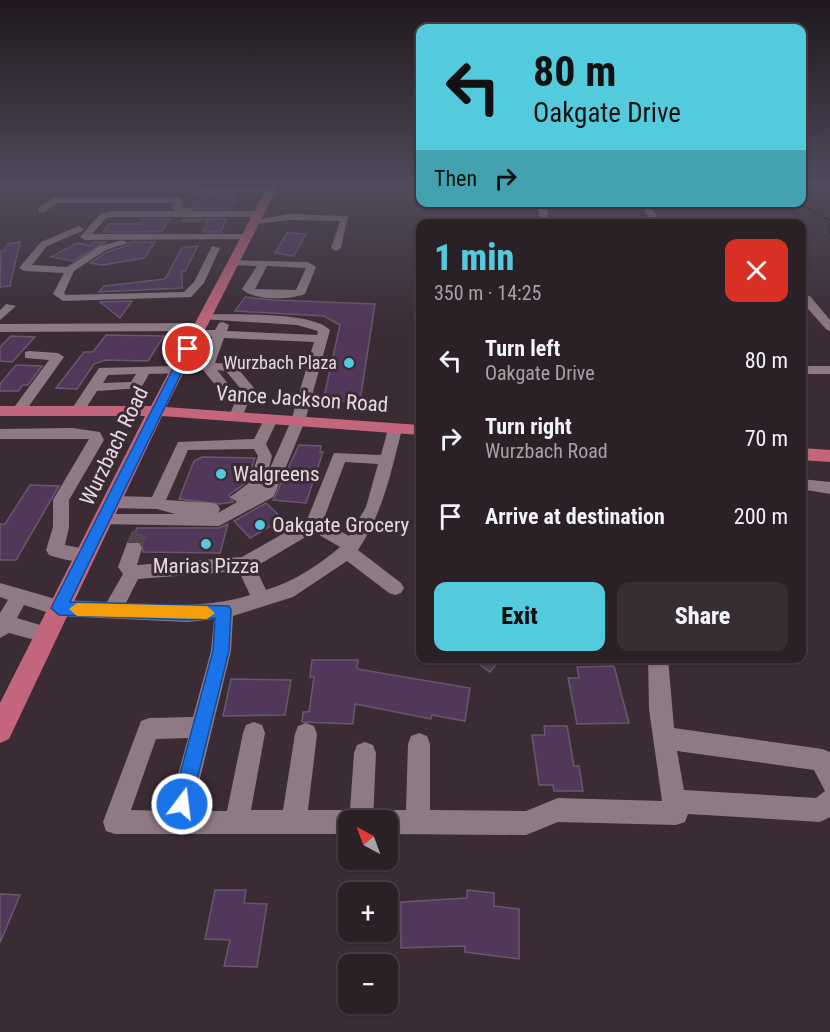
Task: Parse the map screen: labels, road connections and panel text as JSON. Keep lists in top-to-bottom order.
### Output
{
  "streets": {
    "main road": ["Vance Jackson Road", "Wurzbach Road"]
  },
  "crossings": [
    ["Vance Jackson Road", "Wurzbach Road"]
  ],
  "places": [
    "Wurzbach Plaza",
    "Walgreens",
    "Oakgate Grocery",
    "Marias Pizza"
  ],
  "north": "top left",
  "page": {
    "turn": ["80 m", "Oakgate Drive"],
    "then": "Then",
    "heading": ["1 min", "350 m · 14:25"],
    "list": [
      {
        "name": "Turn left",
        "note": "Oakgate Drive",
        "value": "80 m"
      },
      {
        "name": "Turn right",
        "note": "Wurzbach Road",
        "value": "70 m"
      },
      {
        "name": "Arrive at destination",
        "value": "200 m"
      }
    ],
    "buttons": ["Exit", "Share"],
    "map_buttons": ["+", "−"]
  }
}
